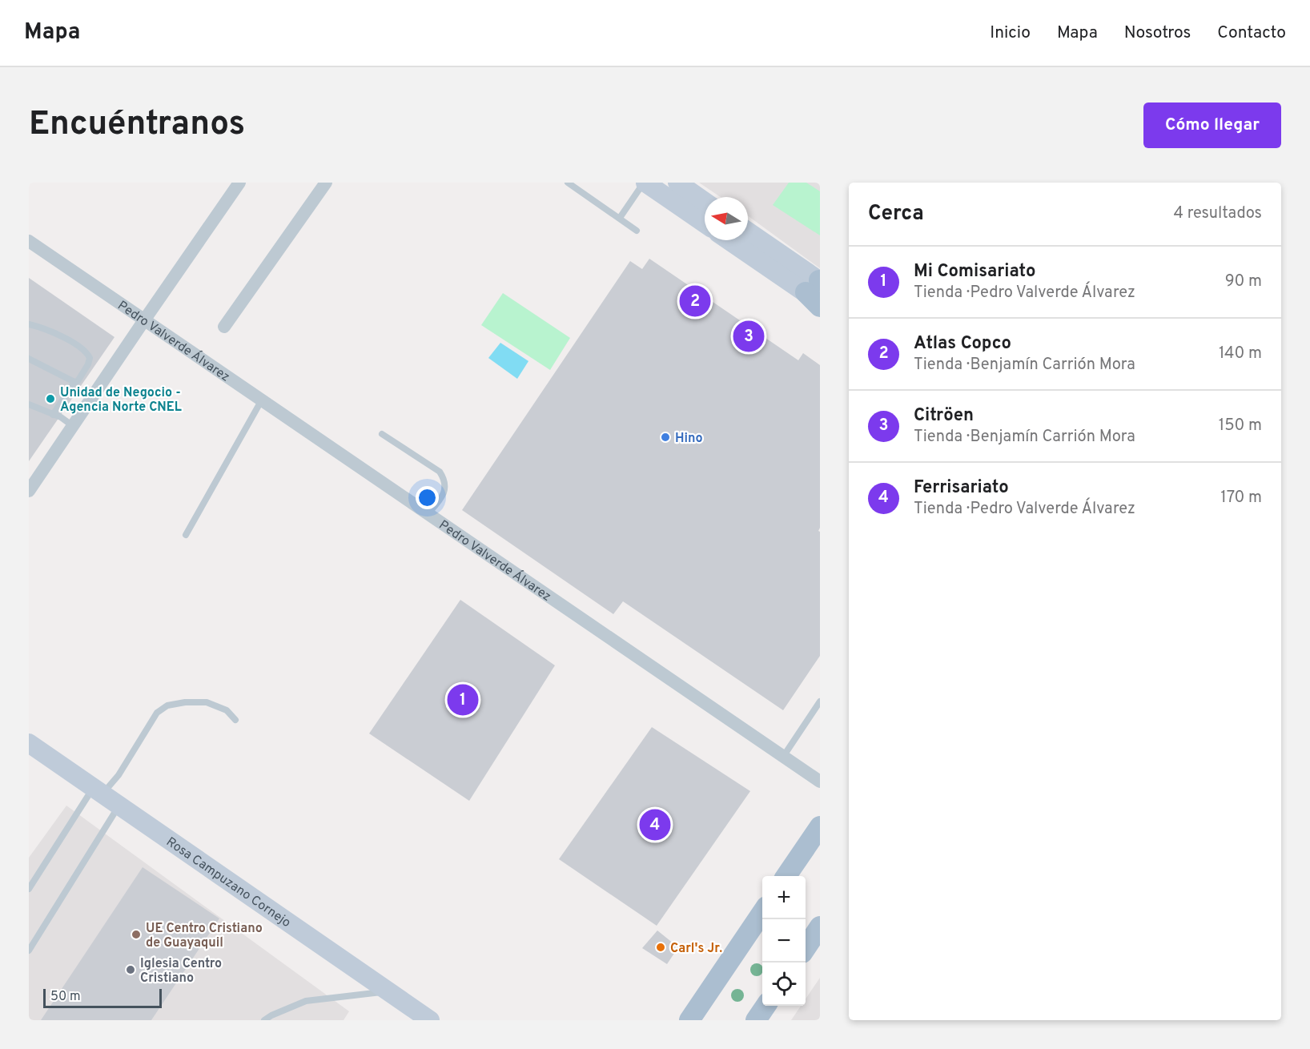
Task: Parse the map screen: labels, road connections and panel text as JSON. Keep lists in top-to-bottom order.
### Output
{
  "streets": {
    "street": ["Pedro Valverde Álvarez", "Rosa Campuzano Cornejo"]
  },
  "places": [
    "Unidad de Negocio - Agencia Norte CNEL",
    "Hino",
    "UE Centro Cristiano de Guayaquil",
    "Carl's Jr.",
    "Iglesia Centro Cristiano"
  ],
  "scale_bar": "50 m",
  "north": "left",
  "page": {
    "header": "Mapa",
    "nav": [
      "Inicio",
      "Mapa",
      "Nosotros",
      "Contacto"
    ],
    "buttons": "Cómo llegar",
    "title": "Encuéntranos",
    "heading": ["Cerca", "4 resultados"],
    "list": [
      {
        "mark": "1",
        "name": "Mi Comisariato",
        "note": "Tienda · Pedro Valverde Álvarez",
        "value": "90 m"
      },
      {
        "mark": "2",
        "name": "Atlas Copco",
        "note": "Tienda · Benjamín Carrión Mora",
        "value": "140 m"
      },
      {
        "mark": "3",
        "name": "Citröen",
        "note": "Tienda · Benjamín Carrión Mora",
        "value": "150 m"
      },
      {
        "mark": "4",
        "name": "Ferrisariato",
        "note": "Tienda · Pedro Valverde Álvarez",
        "value": "170 m"
      }
    ],
    "pins": [
      "2",
      "3",
      "1",
      "4"
    ],
    "map_buttons": ["+", "−"],
    "scale": "50 m"
  }
}
